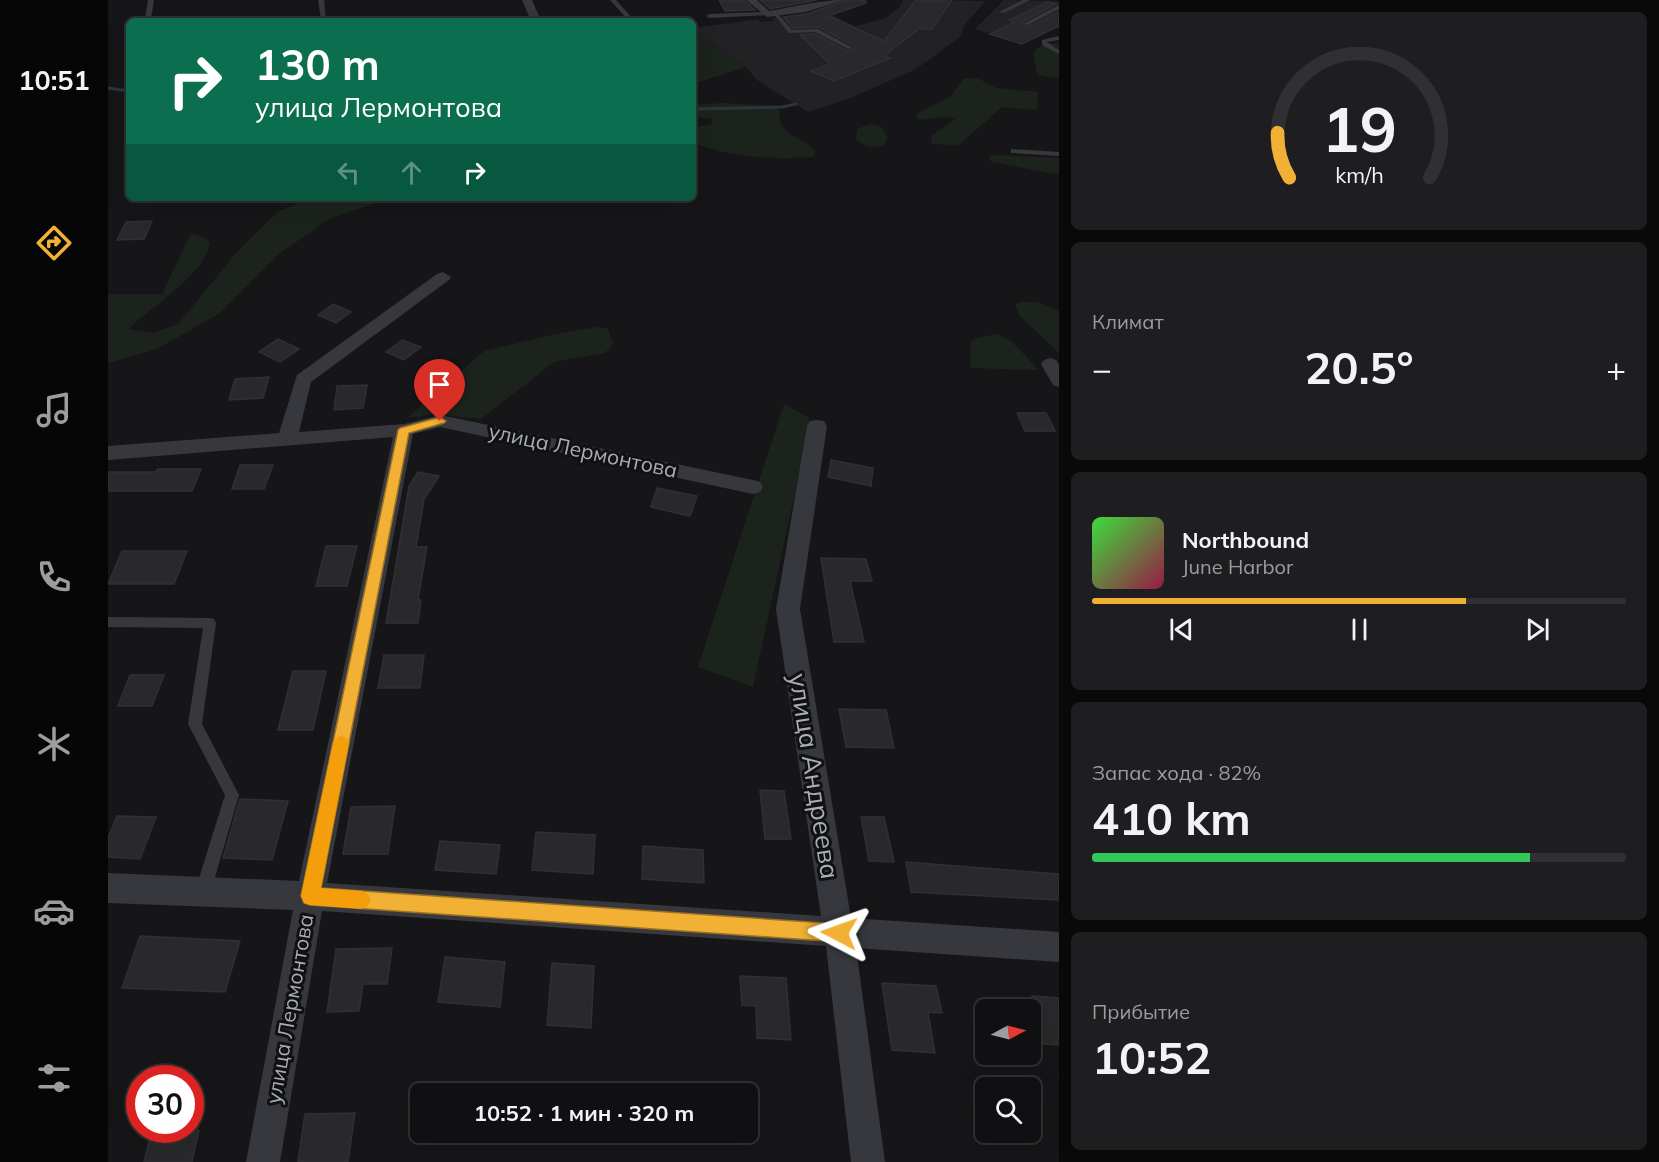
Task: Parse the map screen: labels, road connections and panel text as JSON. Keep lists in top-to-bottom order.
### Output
{
  "streets": {
    "street": ["улица Лермонтова", "улица Андреева"]
  },
  "north": "right",
  "page": {
    "tabs": "10:51",
    "turn": ["130 m", "улица Лермонтова"],
    "tile": [
      "Климат",
      ["Запас хода · 82%", "410 km"],
      ["Прибытие", "10:52"]
    ],
    "heat": ["−", "20.5°", "+"],
    "song": ["Northbound", "June Harbor"],
    "limit": "30",
    "trip": "10:52 · 1 мин · 320 m",
    "gauge": ["19", "km/h"]
  }
}
